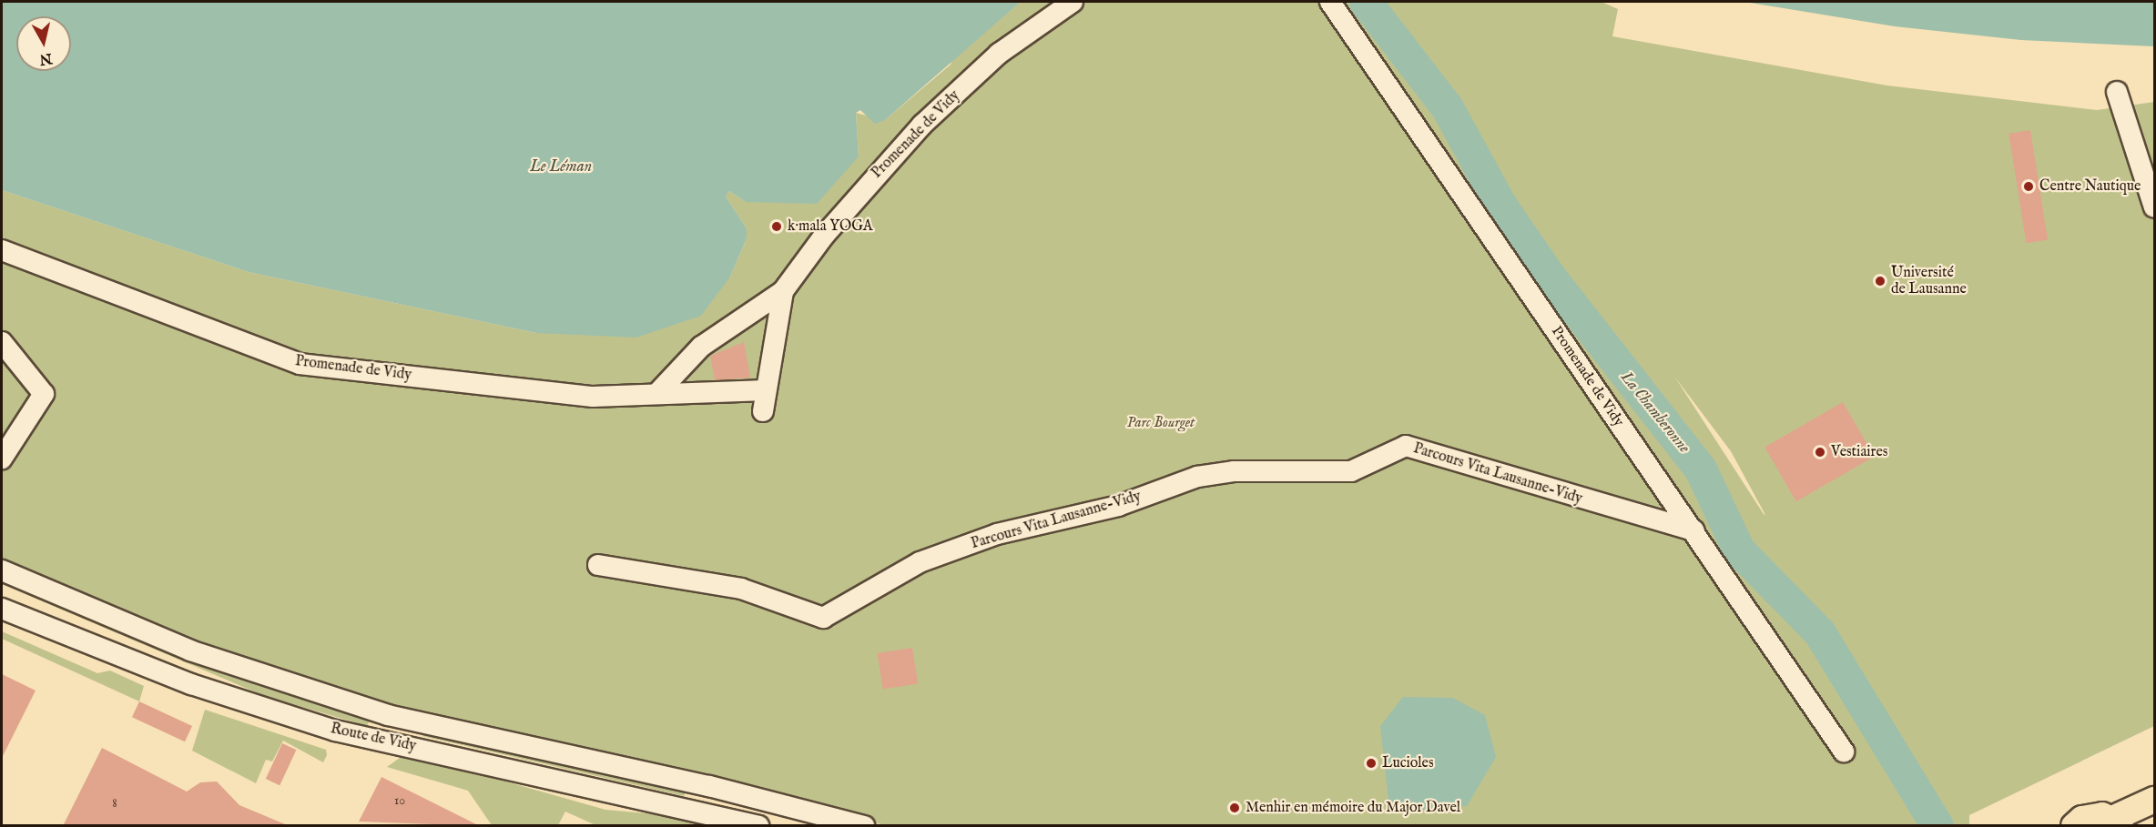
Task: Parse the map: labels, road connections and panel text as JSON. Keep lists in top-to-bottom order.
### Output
{
  "streets": {
    "street": ["Promenade de Vidy", "Parcours Vita Lausanne-Vidy", "Route de Vidy"]
  },
  "crossings": [
    ["Promenade de Vidy", "Parcours Vita Lausanne-Vidy"]
  ],
  "water": ["Le Léman", "La Chamberonne"],
  "parks": ["Parc Bourget"],
  "places": [
    "Centre Nautique",
    "k·mala YOGA",
    "Université de Lausanne",
    "Vestiaires",
    "Lucioles",
    "Menhir en mémoire du Major Davel"
  ],
  "house_numbers": ["10", "8"],
  "north": "bottom"
}
